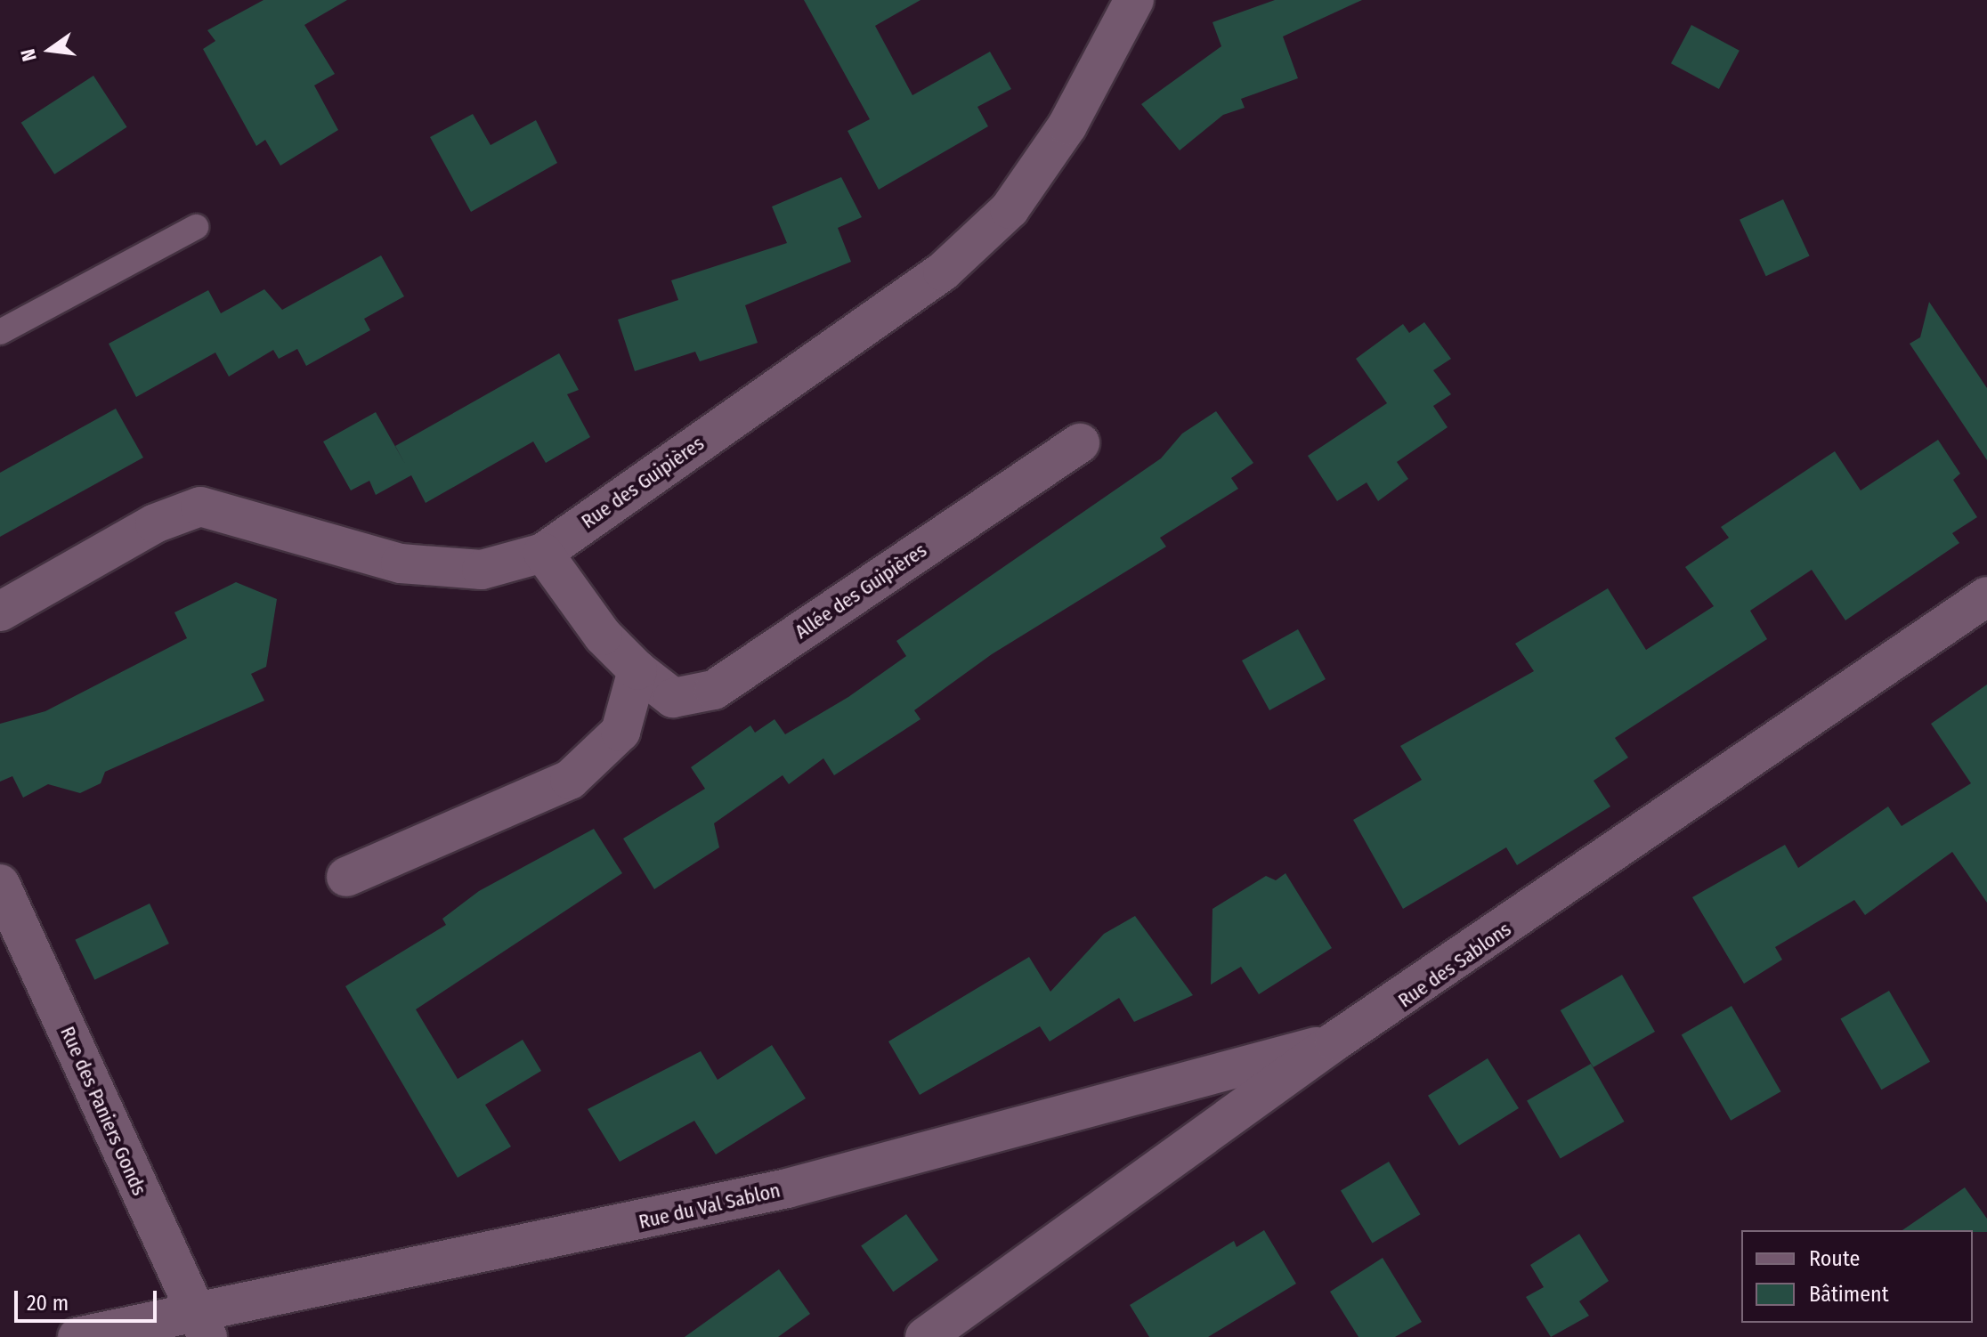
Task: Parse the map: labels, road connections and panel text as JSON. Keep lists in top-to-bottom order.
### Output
{
  "streets": {
    "street": [
      "Rue des Guipières",
      "Allée des Guipières",
      "Rue des Sablons",
      "Rue des Paniers Gonds",
      "Rue du Val Sablon"
    ]
  },
  "crossings": [
    ["Rue des Guipières", "Allée des Guipières"],
    ["Rue des Sablons", "Rue du Val Sablon"],
    ["Rue des Paniers Gonds", "Rue du Val Sablon"]
  ],
  "legend": ["Route", "Bâtiment"],
  "scale_bar": "20 m",
  "north": "left"
}
